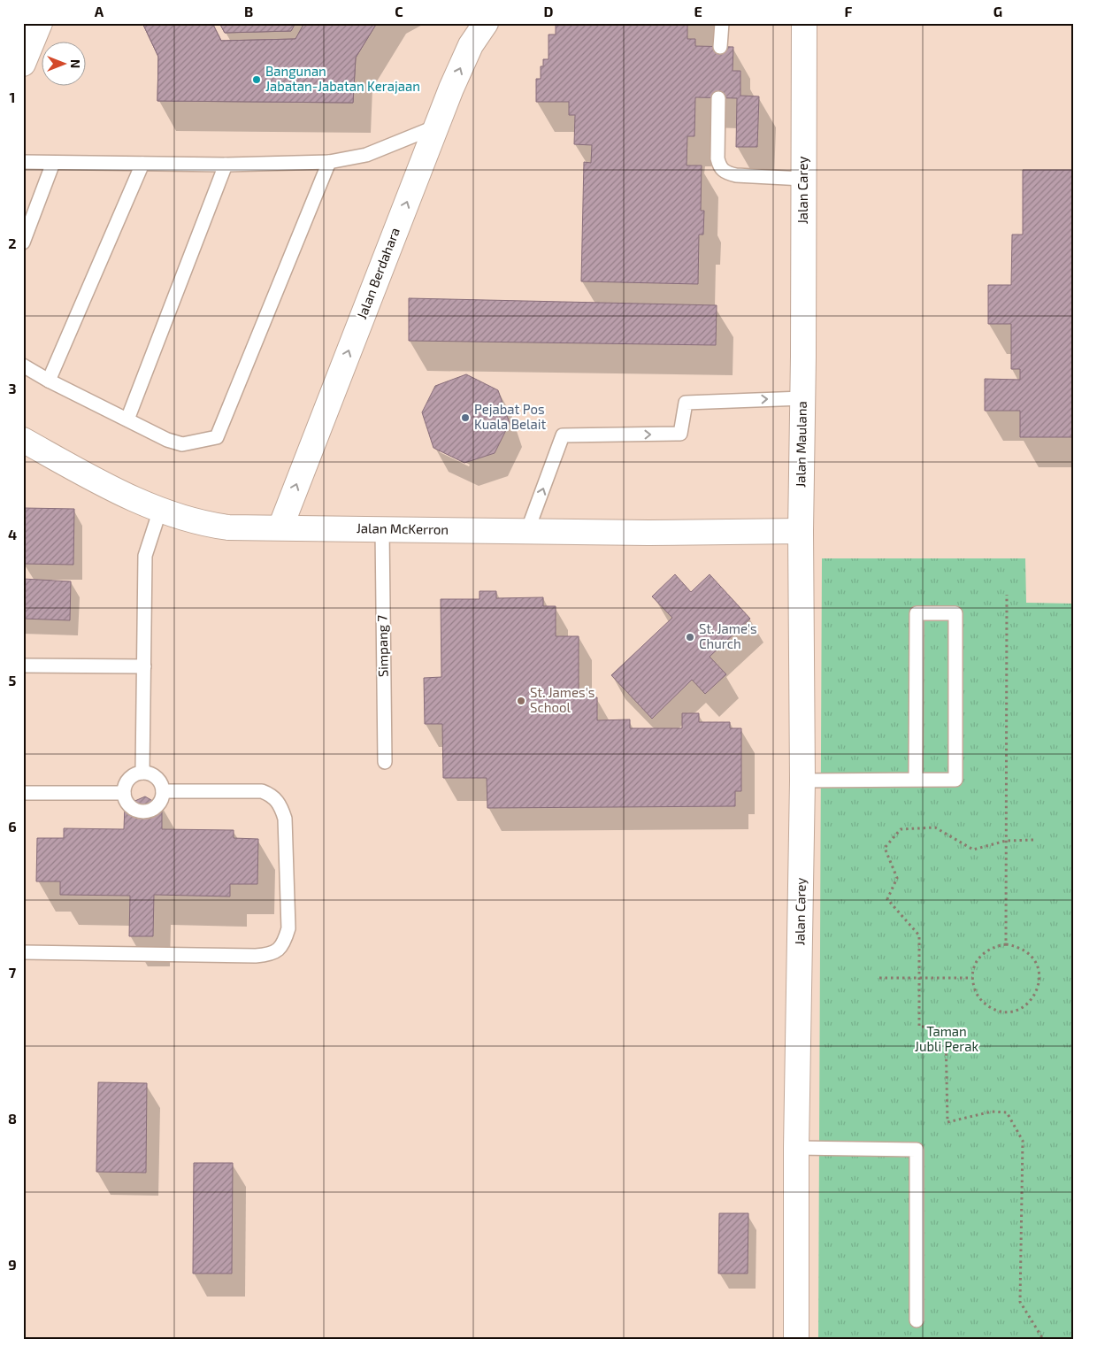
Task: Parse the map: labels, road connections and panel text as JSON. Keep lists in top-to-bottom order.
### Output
{
  "streets": {
    "main road": [
      "Jalan Carey",
      "Jalan Berdahara",
      "Jalan Maulana",
      "Jalan McKerron"
    ],
    "lane": ["Simpang 7"]
  },
  "crossings": [
    ["Jalan Carey", "Jalan Maulana"],
    ["Jalan Carey", "Jalan McKerron"],
    ["Jalan Berdahara", "Jalan McKerron"],
    ["Jalan Maulana", "Jalan McKerron"],
    ["Jalan McKerron", "Simpang 7"]
  ],
  "one_way": ["Jalan Berdahara"],
  "parks": ["Taman Jubli Perak"],
  "places": [
    "Bangunan Jabatan-Jabatan Kerajaan",
    "Pejabat Pos Kuala Belait",
    "St. Jame's Church",
    "St. James's School"
  ],
  "north": "right",
  "grid": {
    "columns": [
      "A",
      "B",
      "C",
      "D",
      "E",
      "F",
      "G"
    ],
    "rows": [
      "1",
      "2",
      "3",
      "4",
      "5",
      "6",
      "7",
      "8",
      "9"
    ]
  }
}
